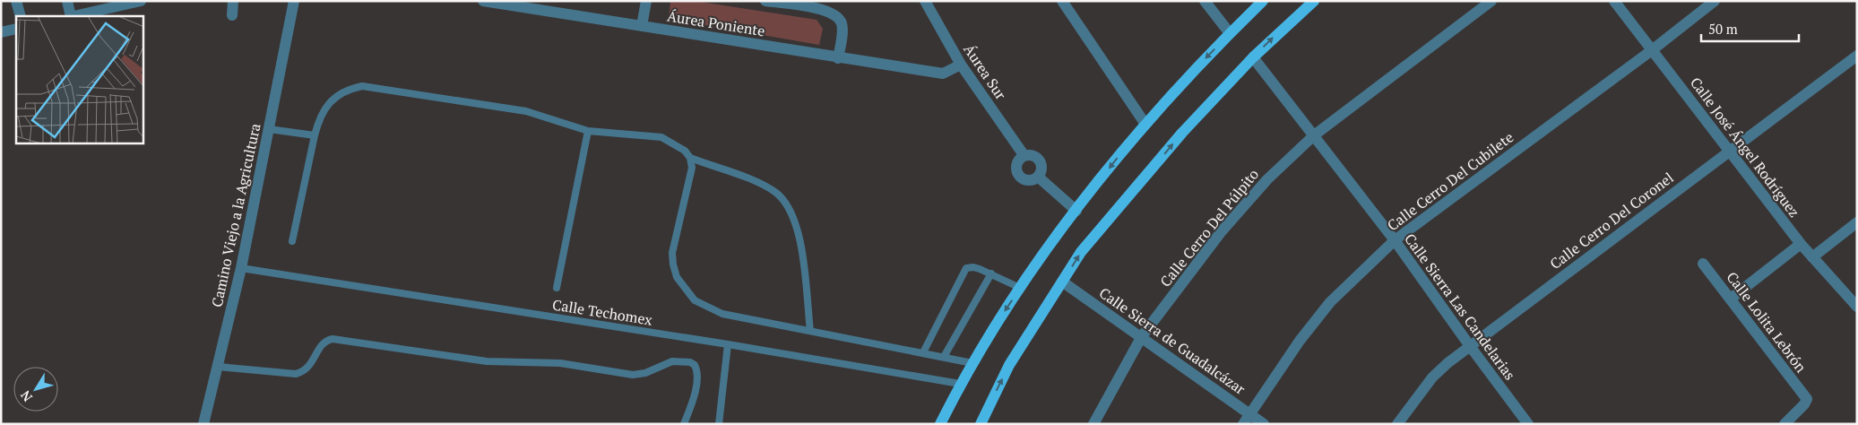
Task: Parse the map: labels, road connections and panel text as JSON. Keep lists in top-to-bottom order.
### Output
{
  "streets": {
    "street": [
      "Áurea Poniente",
      "Áurea Sur",
      "Calle José Ángel Rodríguez",
      "Calle Cerro Del Cubilete",
      "Camino Viejo a la Agricultura",
      "Calle Cerro Del Coronel",
      "Calle Cerro Del Púlpito",
      "Calle Sierra Las Candelarias",
      "Calle Lolita Lebrón",
      "Calle Sierra de Guadalcázar"
    ],
    "lane": ["Calle Techomex"]
  },
  "crossings": [
    ["Áurea Poniente", "Áurea Sur"],
    ["Calle José Ángel Rodríguez", "Calle Cerro Del Cubilete"],
    ["Calle José Ángel Rodríguez", "Calle Cerro Del Coronel"],
    ["Calle Cerro Del Cubilete", "Calle Sierra Las Candelarias"],
    ["Calle Cerro Del Cubilete", "Calle Sierra de Guadalcázar"],
    ["Camino Viejo a la Agricultura", "Calle Techomex"],
    ["Calle Cerro Del Coronel", "Calle Sierra Las Candelarias"],
    ["Calle Cerro Del Púlpito", "Calle Sierra Las Candelarias"],
    ["Calle Cerro Del Púlpito", "Calle Sierra de Guadalcázar"]
  ],
  "scale_bar": "50 m",
  "north": "bottom left"
}
